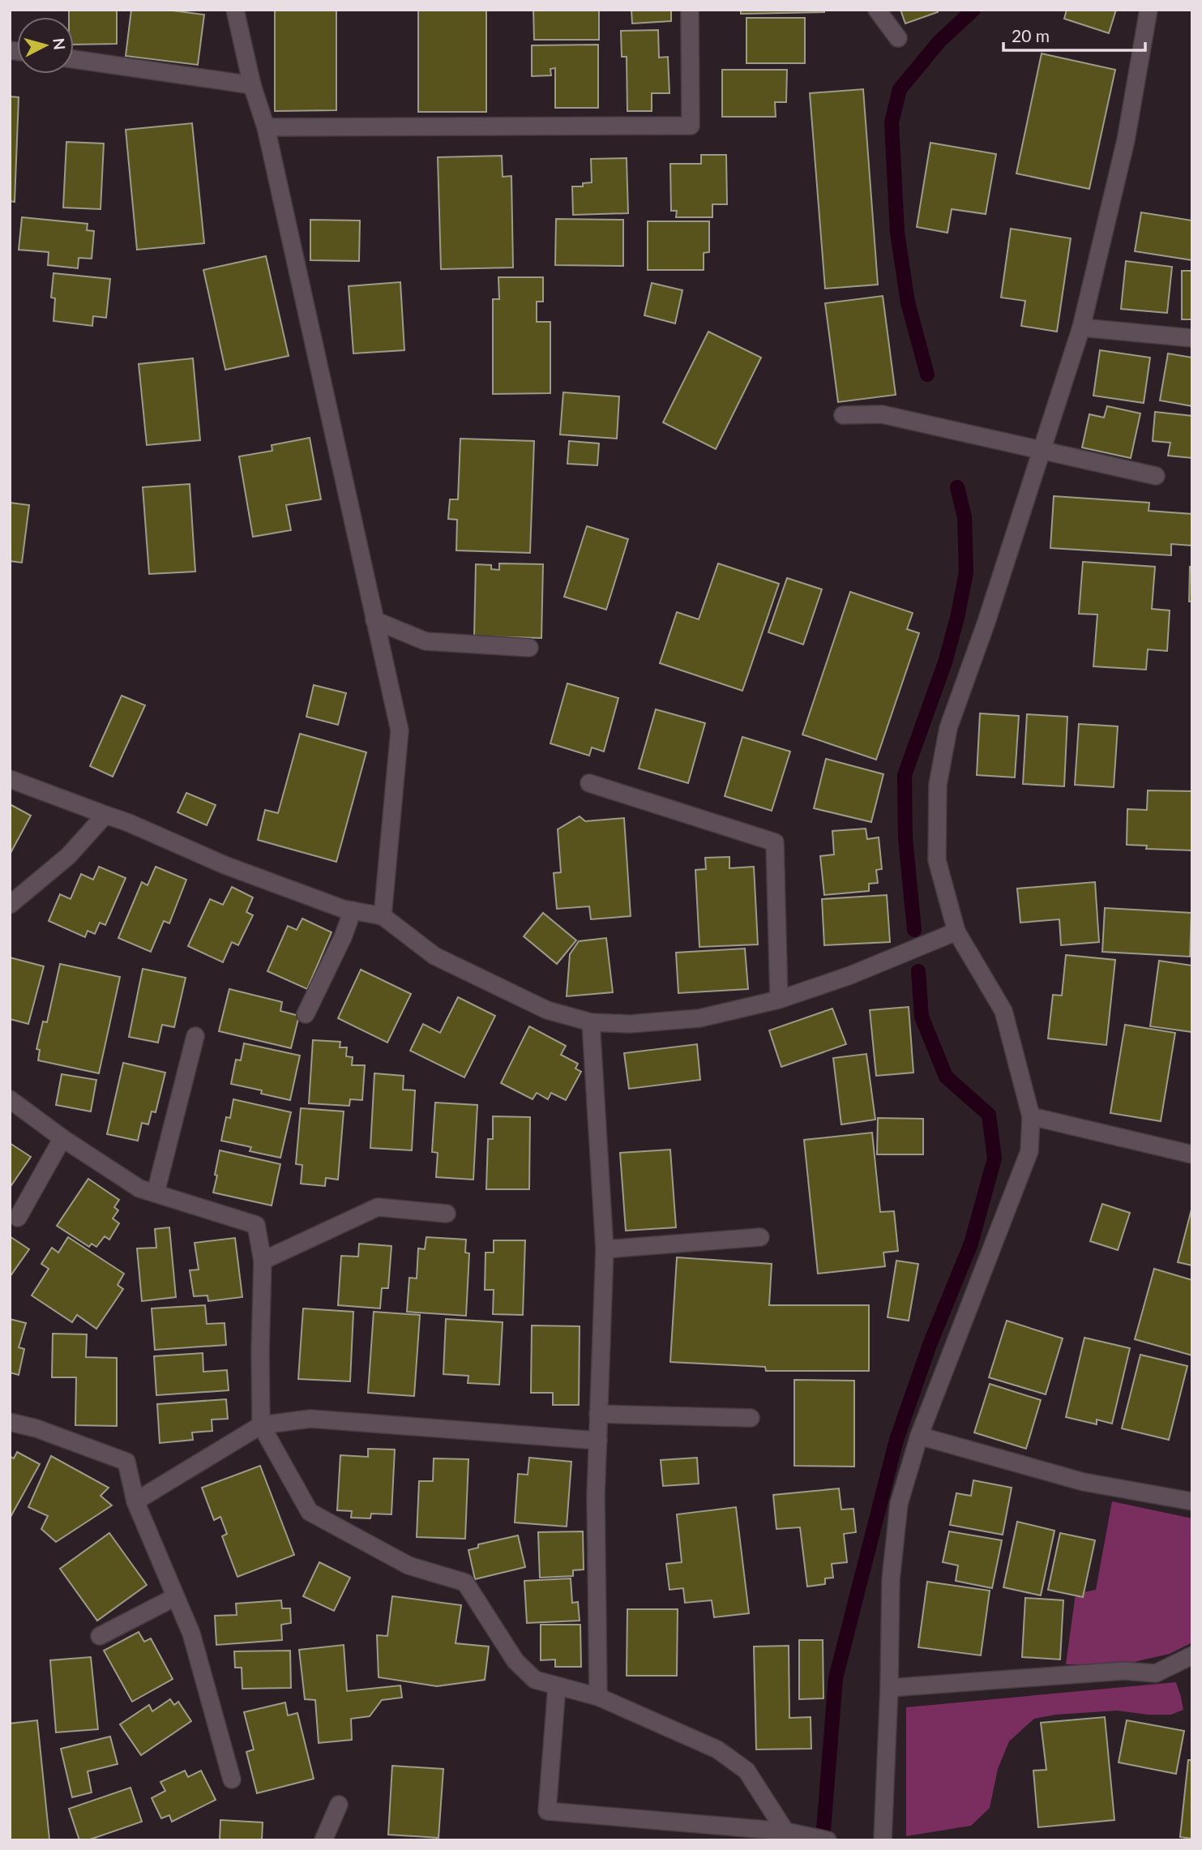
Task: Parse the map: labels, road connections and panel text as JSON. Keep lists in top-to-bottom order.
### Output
{
  "scale_bar": "20 m",
  "north": "right"
}
